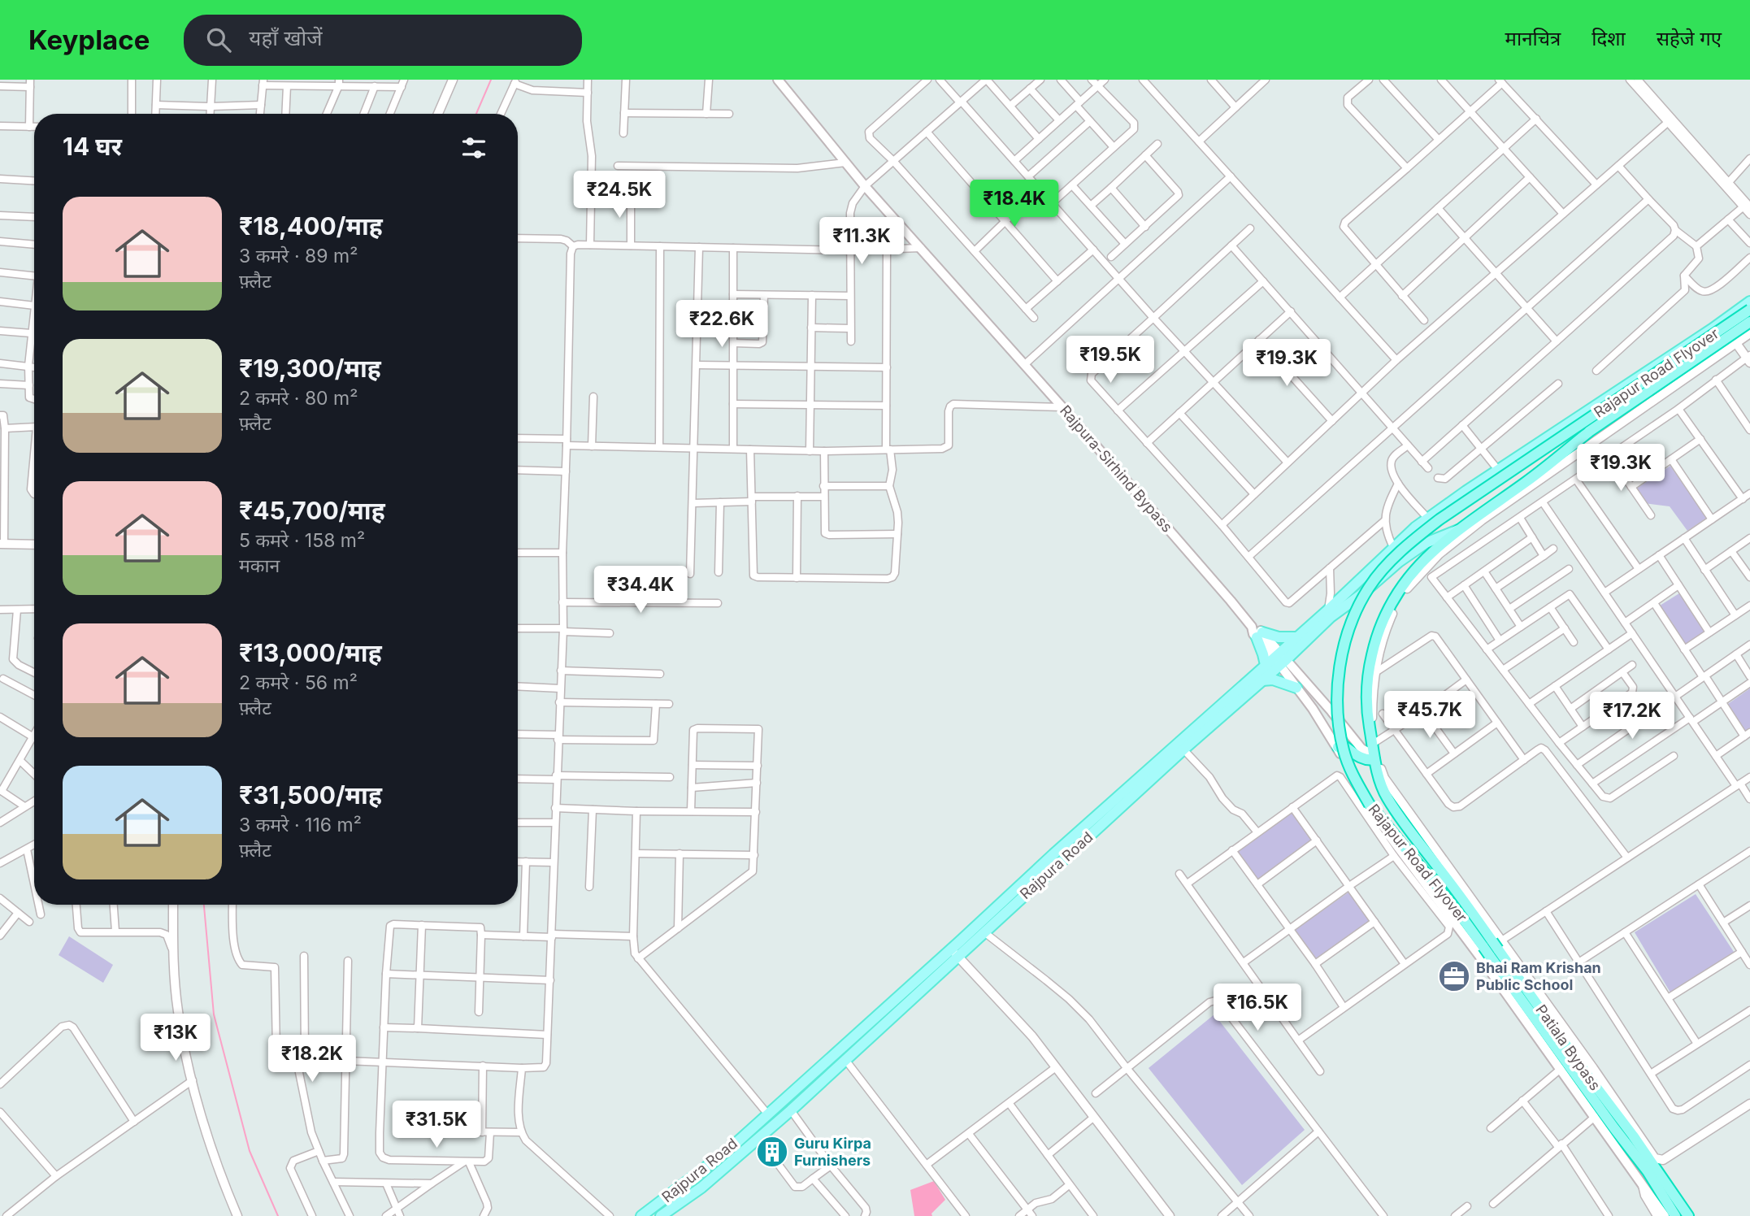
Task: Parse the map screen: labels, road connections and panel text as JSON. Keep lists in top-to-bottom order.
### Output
{
  "streets": {
    "highway": ["Rajapur Road Flyover", "Rajpura Road", "Patiala Bypass"],
    "main road": ["Rajpura-Sirhind Bypass"]
  },
  "crossings": [
    ["Rajapur Road Flyover", "Rajpura Road"],
    ["Rajapur Road Flyover", "Patiala Bypass"],
    ["Rajpura-Sirhind Bypass", "Rajpura Road"],
    ["Rajpura Road", "Patiala Bypass"]
  ],
  "places": {
    "office": ["Bhai Ram Krishan Public School"],
    "building": ["Guru Kirpa Furnishers"]
  },
  "page": {
    "header": "Keyplace",
    "search": "यहाँ खोजें",
    "nav": ["मानचित्र", "दिशा", "सहेजे गए"],
    "heading": "14 घर",
    "price": [
      "₹24.5K",
      "₹18.4K",
      "₹11.3K",
      "₹22.6K",
      "₹19.5K",
      "₹19.3K",
      "₹19.3K",
      "₹34.4K",
      "₹45.7K",
      "₹17.2K",
      "₹16.5K",
      "₹13K",
      "₹18.2K",
      "₹31.5K"
    ],
    "list": [
      {
        "name": "₹18,400/माह",
        "note": "3 कमरे · 89 m² · फ़्लैट"
      },
      {
        "name": "₹19,300/माह",
        "note": "2 कमरे · 80 m² · फ़्लैट"
      },
      {
        "name": "₹45,700/माह",
        "note": "5 कमरे · 158 m² · मकान"
      },
      {
        "name": "₹13,000/माह",
        "note": "2 कमरे · 56 m² · फ़्लैट"
      },
      {
        "name": "₹31,500/माह",
        "note": "3 कमरे · 116 m² · फ़्लैट"
      }
    ]
  }
}
